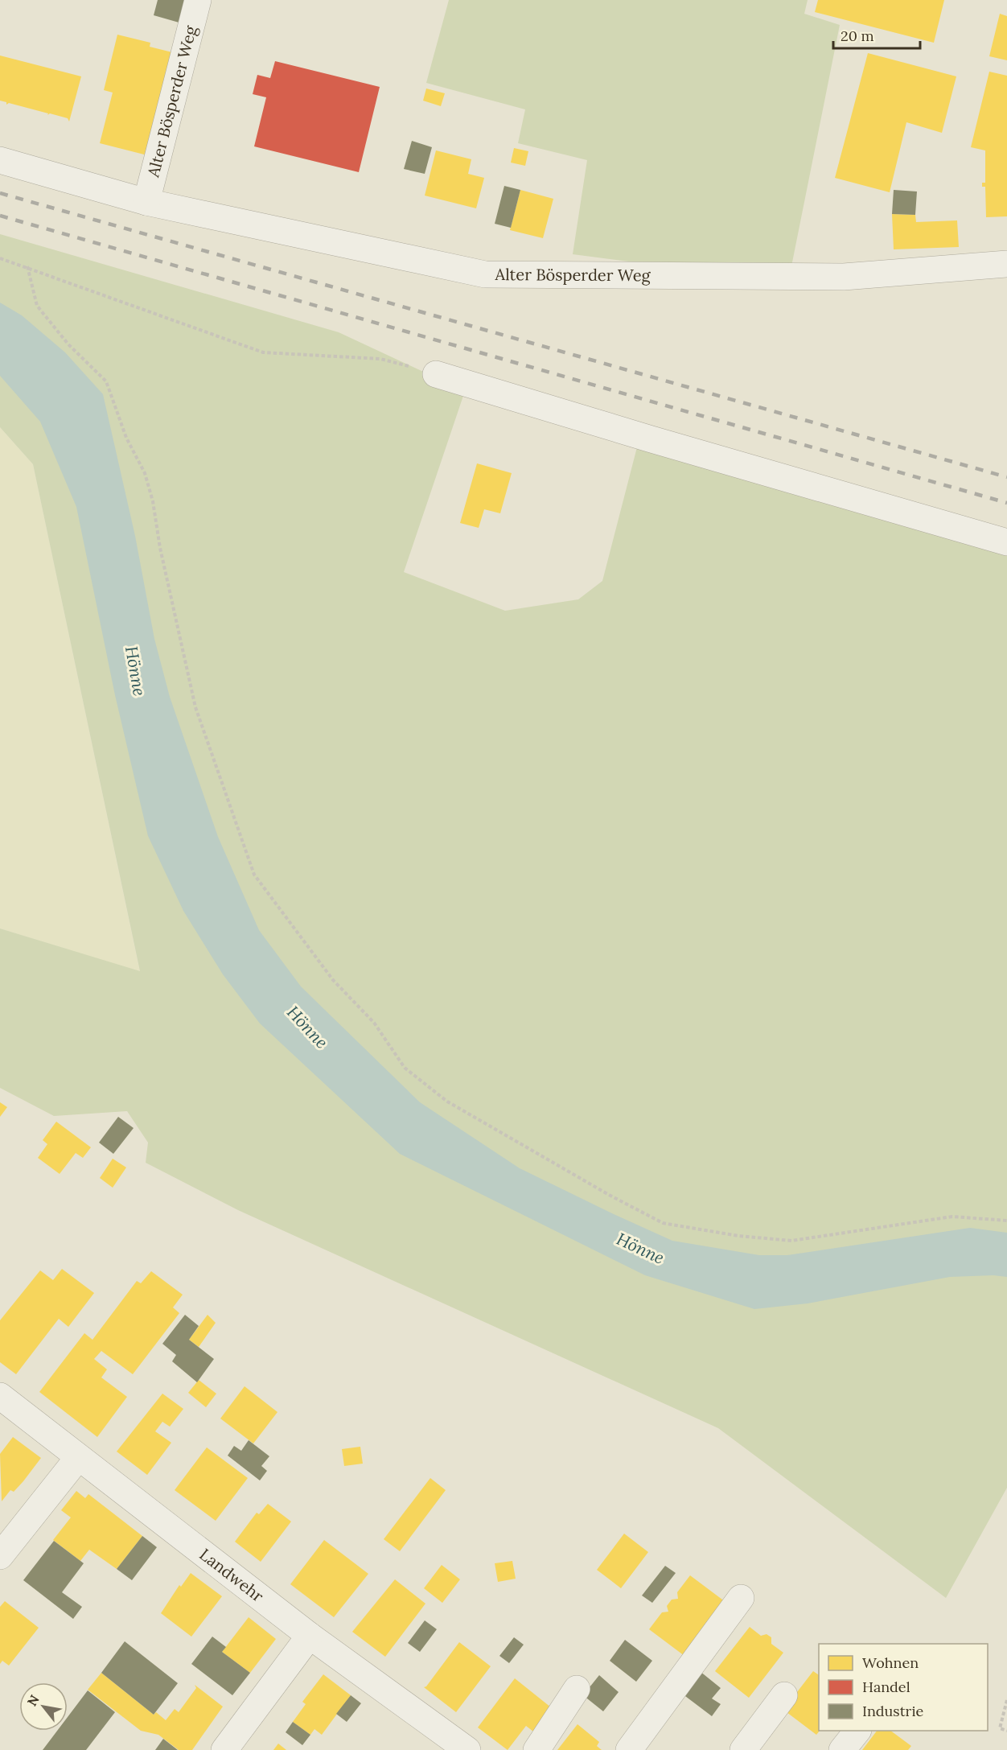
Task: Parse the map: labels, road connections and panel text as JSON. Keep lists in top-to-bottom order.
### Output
{
  "streets": {
    "street": ["Alter Bösperder Weg", "Landwehr"]
  },
  "water": ["Hönne"],
  "legend": ["Wohnen", "Handel", "Industrie"],
  "scale_bar": "20 m",
  "north": "top left"
}
